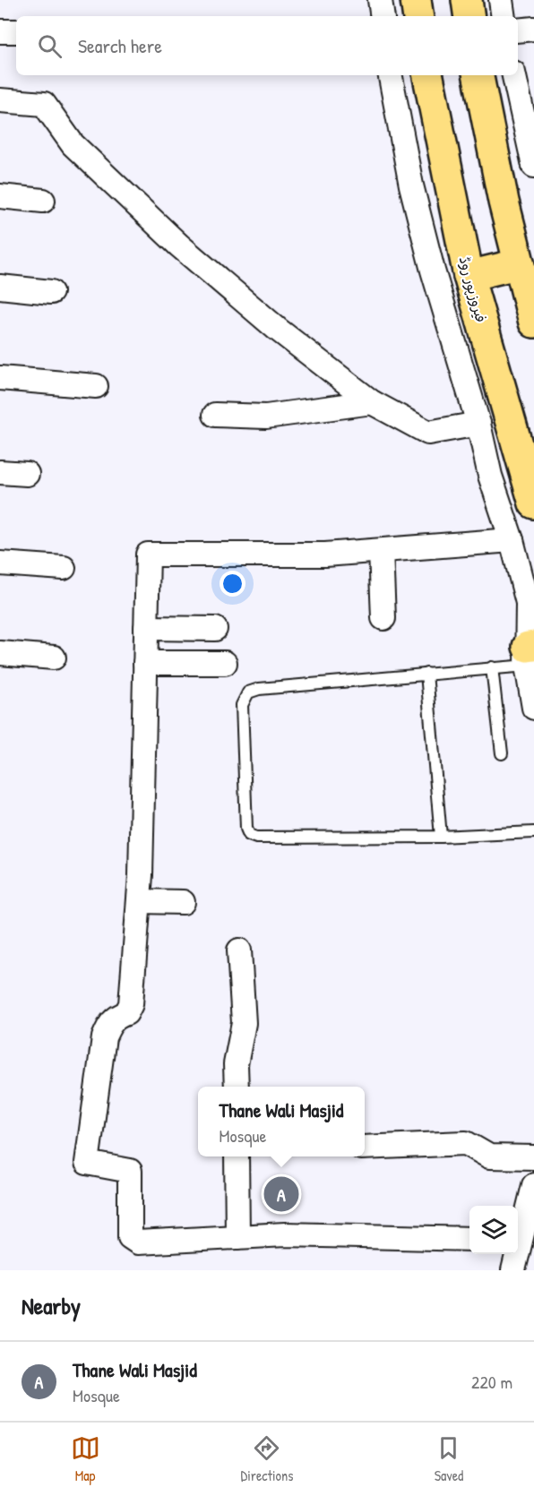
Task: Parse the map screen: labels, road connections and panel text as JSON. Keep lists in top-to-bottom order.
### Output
{
  "streets": {
    "highway": ["فیروزپور روڈ"]
  },
  "page": {
    "search": "Search here",
    "popup": ["Thane Wali Masjid", "Mosque"],
    "pins": "A",
    "heading": "Nearby",
    "list": [
      {
        "mark": "A",
        "name": "Thane Wali Masjid",
        "note": "Mosque",
        "value": "220 m"
      }
    ],
    "nav": ["Map", "Directions", "Saved"]
  }
}
